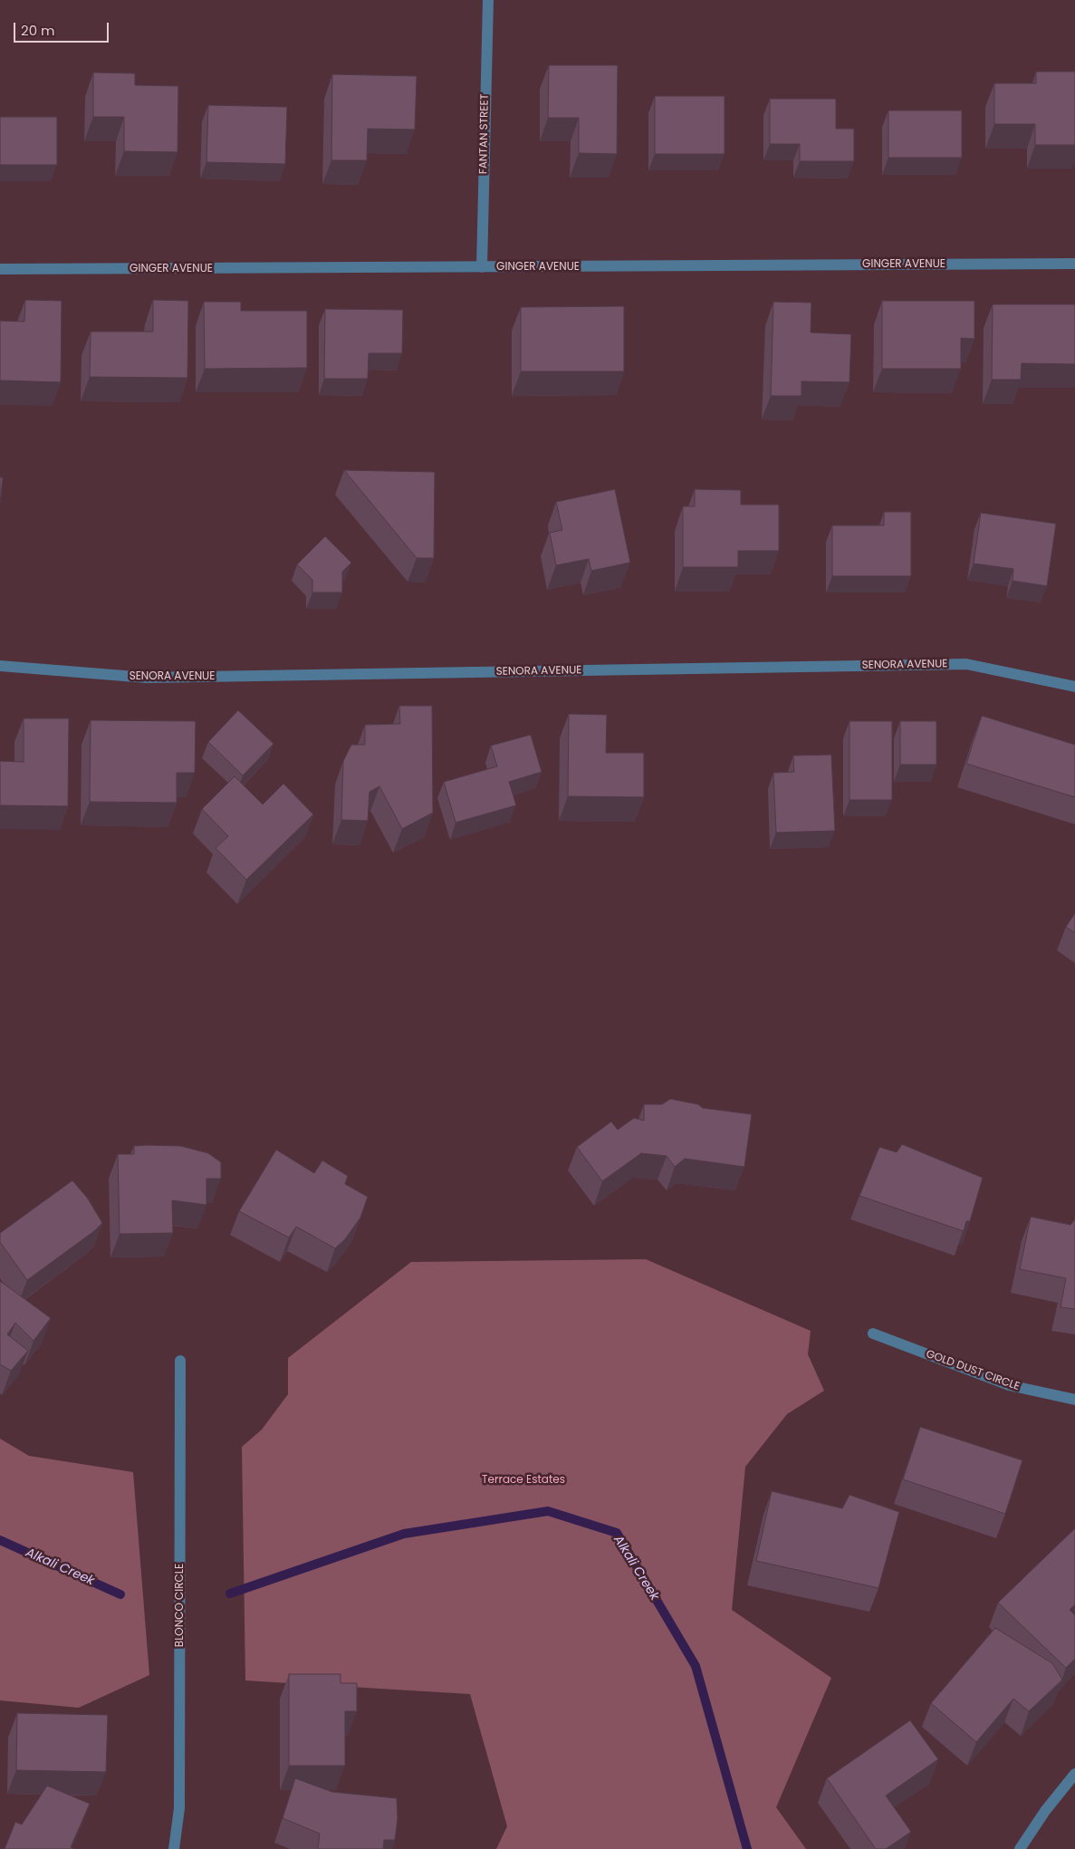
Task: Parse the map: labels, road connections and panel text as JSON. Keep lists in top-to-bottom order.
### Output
{
  "streets": {
    "street": [
      "FANTAN STREET",
      "GINGER AVENUE",
      "SENORA AVENUE",
      "GOLD DUST CIRCLE",
      "BLONCO CIRCLE"
    ]
  },
  "crossings": [
    ["FANTAN STREET", "GINGER AVENUE"]
  ],
  "water": ["Alkali Creek"],
  "parks": ["Terrace Estates"],
  "scale_bar": "20 m"
}
